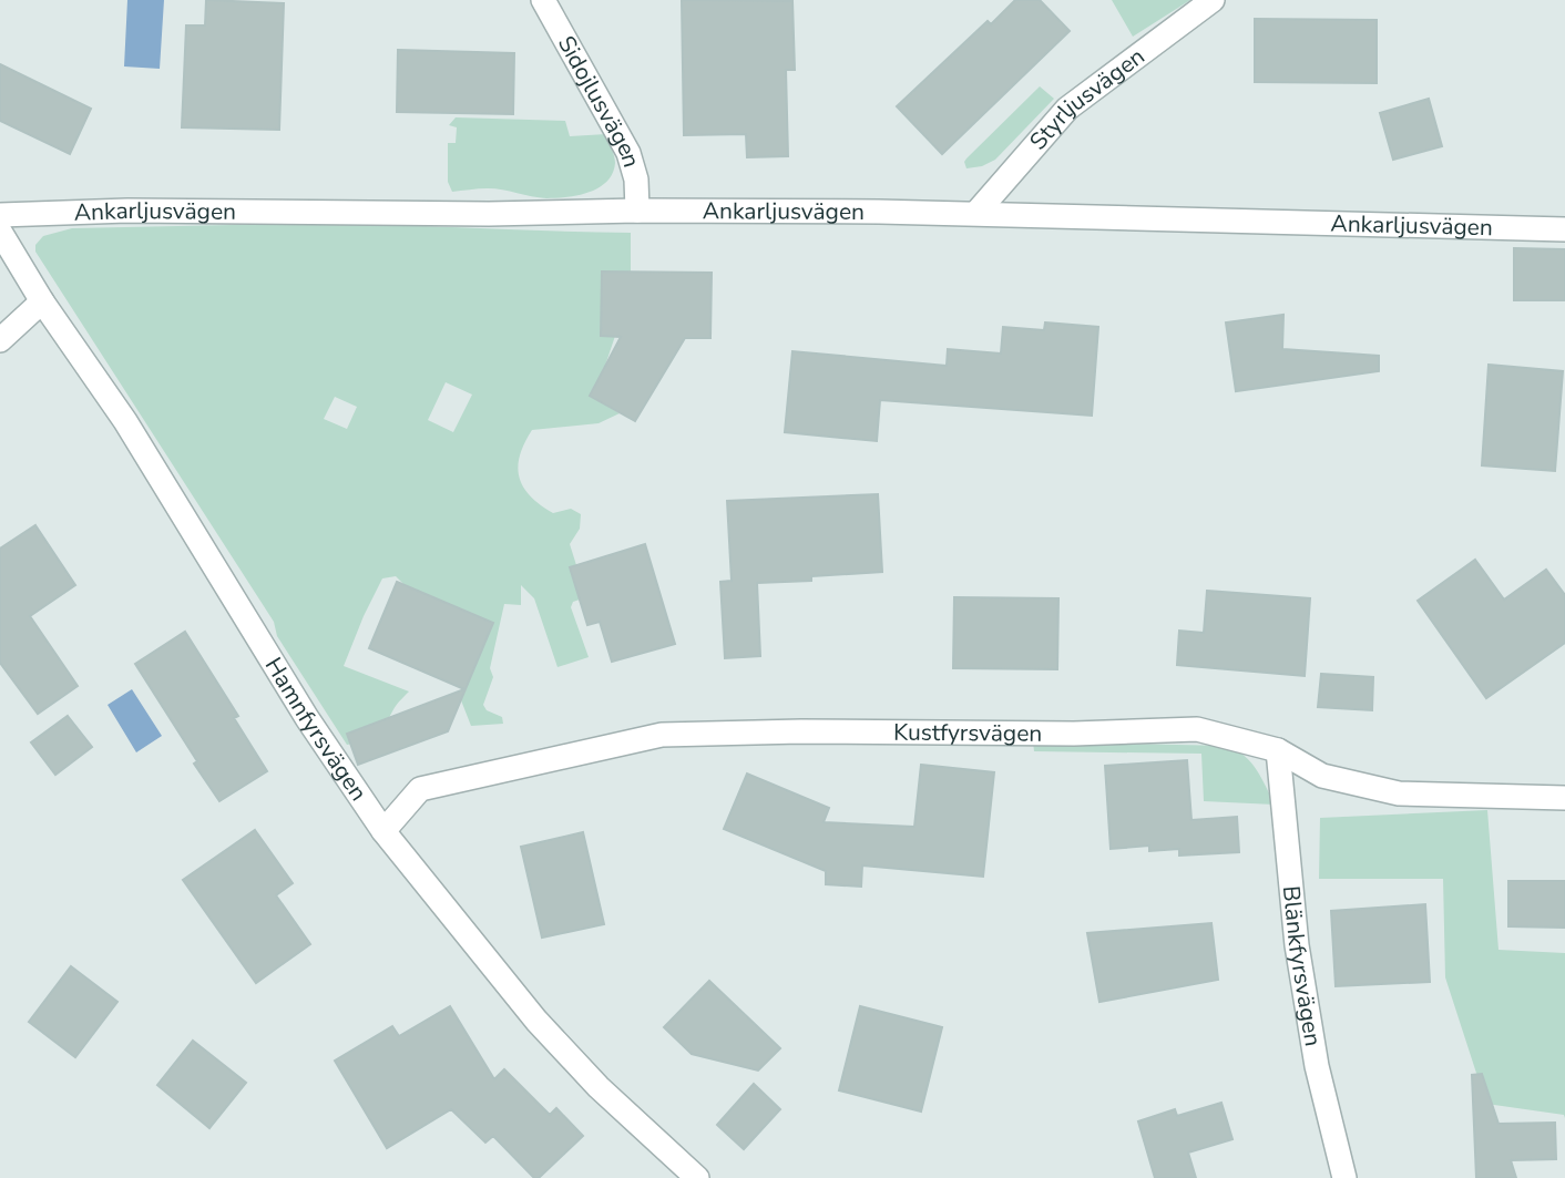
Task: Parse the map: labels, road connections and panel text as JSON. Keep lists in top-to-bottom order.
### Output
{
  "streets": {
    "street": [
      "Styrljusvägen",
      "Sidojlusvägen",
      "Ankarljusvägen",
      "Hamnfyrsvägen",
      "Kustfyrsvägen",
      "Blänkfyrsvägen"
    ]
  },
  "crossings": [
    ["Styrljusvägen", "Ankarljusvägen"],
    ["Sidojlusvägen", "Ankarljusvägen"],
    ["Hamnfyrsvägen", "Kustfyrsvägen"],
    ["Kustfyrsvägen", "Blänkfyrsvägen"]
  ]
}
